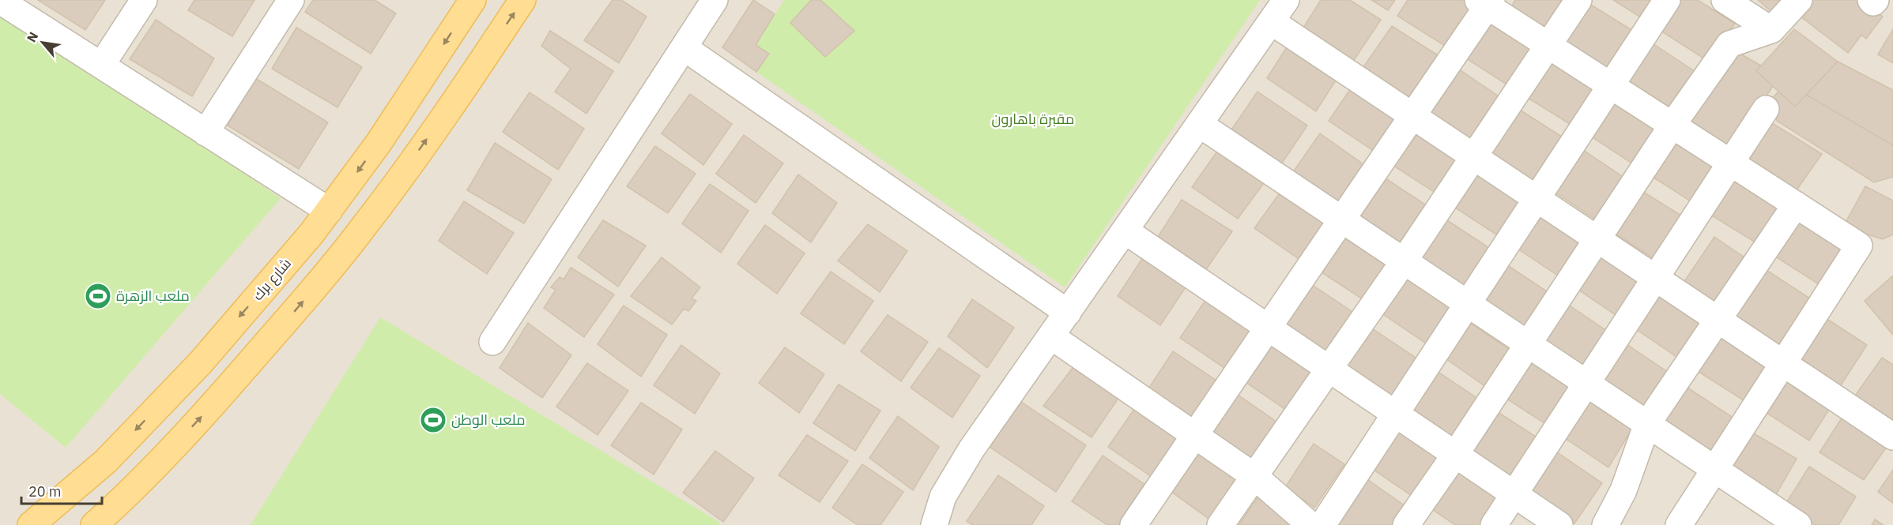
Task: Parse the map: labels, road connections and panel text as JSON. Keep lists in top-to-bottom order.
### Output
{
  "streets": {
    "main road": ["شارع برك"]
  },
  "parks": ["مقبرة باهارون"],
  "places": {
    "sports": ["ملعب الزهرة", "ملعب الوطن"]
  },
  "scale_bar": "20 m",
  "north": "top left"
}
